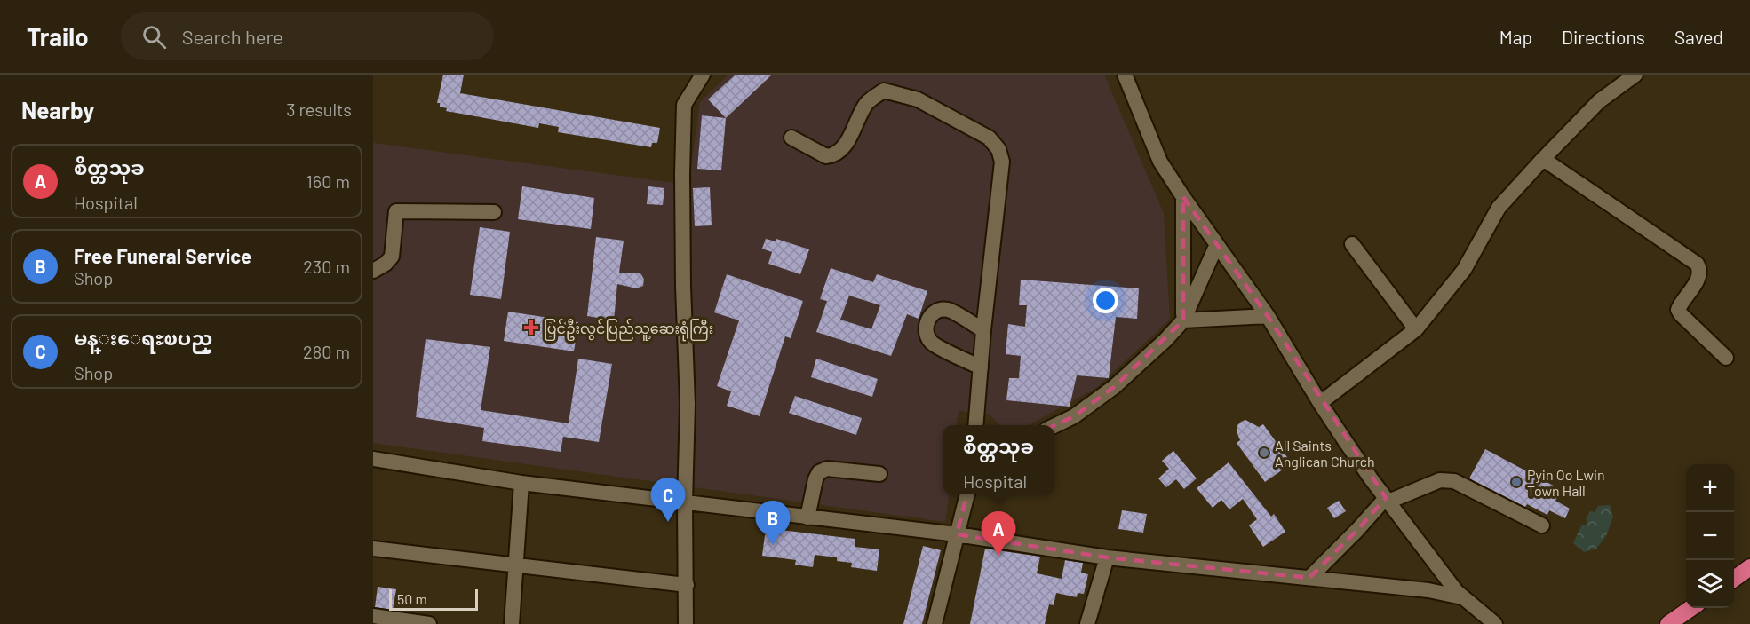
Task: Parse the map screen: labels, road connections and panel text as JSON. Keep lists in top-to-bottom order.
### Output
{
  "places": {
    "health": ["ပြင်ဦးလွင်ပြည်သူ့ဆေးရုံကြီး"],
    "other": ["All Saints' Anglican Church", "Pyin Oo Lwin Town Hall"]
  },
  "scale_bar": "50 m",
  "page": {
    "header": "Trailo",
    "search": "Search here",
    "nav": ["Map", "Directions", "Saved"],
    "heading": ["Nearby", "3 results"],
    "list": [
      {
        "mark": "A",
        "name": "စိတ္တသုခ",
        "note": "Hospital",
        "value": "160 m"
      },
      {
        "mark": "B",
        "name": "Free Funeral Service",
        "note": "Shop",
        "value": "230 m"
      },
      {
        "mark": "C",
        "name": "မန္းေရႊၿပည္",
        "note": "Shop",
        "value": "280 m"
      }
    ],
    "popup": ["စိတ္တသုခ", "Hospital"],
    "map_buttons": ["+", "−"],
    "pins": ["C", "B", "A"],
    "scale": "50 m"
  }
}
